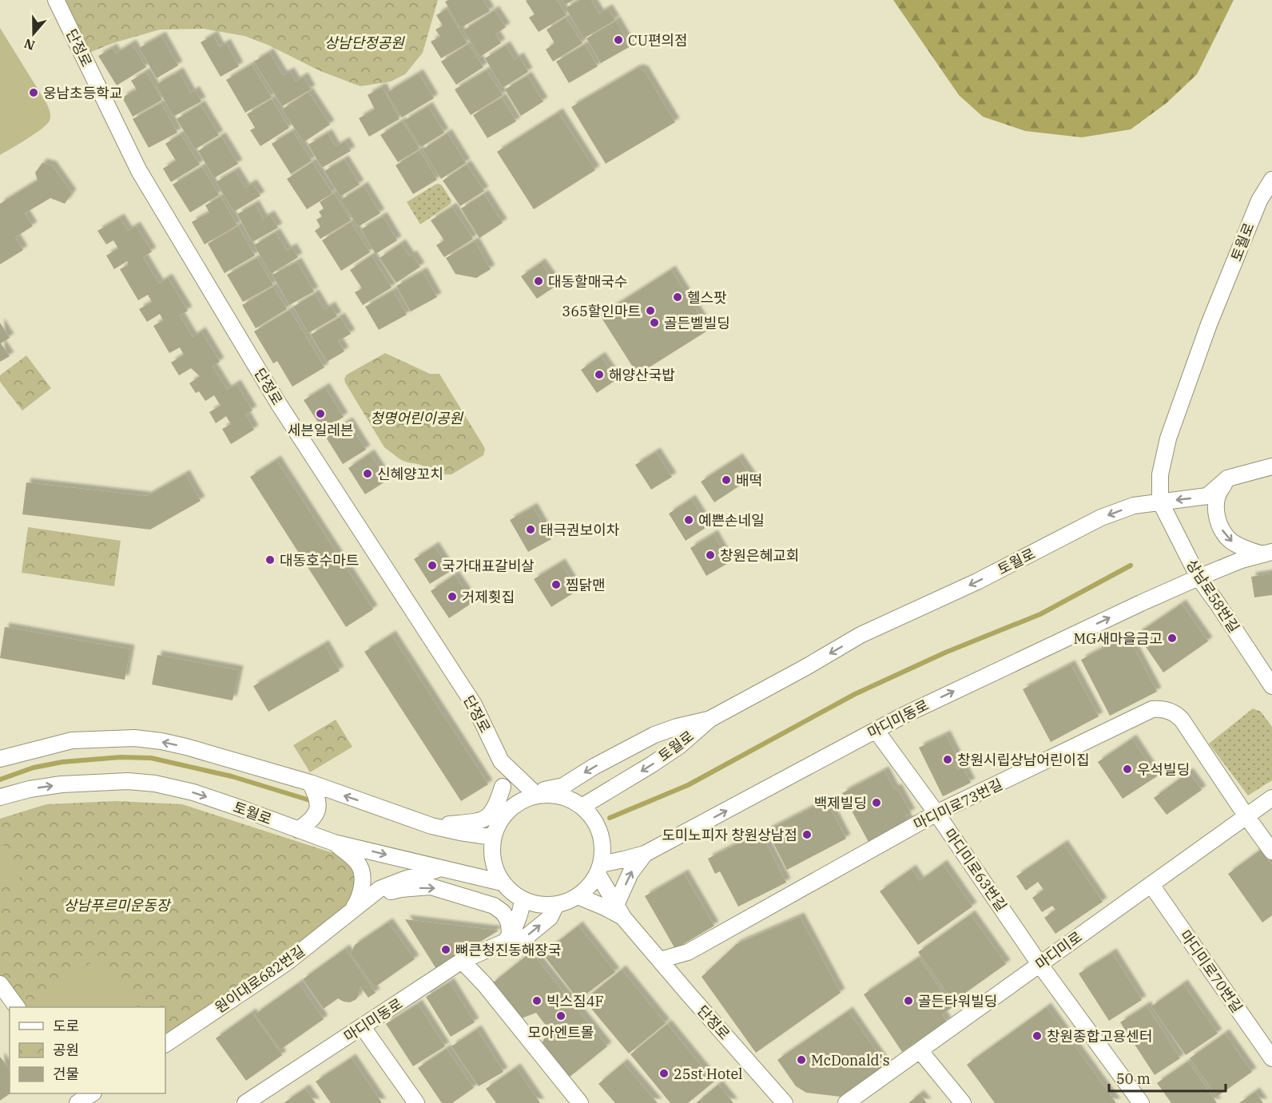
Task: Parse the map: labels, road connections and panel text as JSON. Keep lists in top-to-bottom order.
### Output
{
  "streets": {
    "street": [
      "단정로",
      "토월로",
      "상남로58번길",
      "마디미동로",
      "마디미로73번길",
      "마디미로63번길",
      "마디미로",
      "마디미로70번길",
      "원이대로682번길"
    ]
  },
  "crossings": [
    ["단정로", "토월로"],
    ["단정로", "마디미동로"],
    ["단정로", "마디미로73번길"],
    ["토월로", "상남로58번길"],
    ["토월로", "마디미동로"],
    ["상남로58번길", "마디미동로"],
    ["마디미동로", "마디미로63번길"],
    ["마디미로73번길", "마디미로63번길"],
    ["마디미로73번길", "마디미로"],
    ["마디미로63번길", "마디미로"],
    ["마디미로", "마디미로70번길"]
  ],
  "one_way": ["마디미동로"],
  "parks": ["상남단정공원", "청명어린이공원", "상남푸르미운동장"],
  "places": [
    "CU편의점",
    "웅남초등학교",
    "대동할매국수",
    "헬스팟",
    "365할인마트",
    "골든벨빌딩",
    "해양산국밥",
    "세븐일레븐",
    "신혜양꼬치",
    "배떡",
    "예쁜손네일",
    "태극권보이차",
    "창원은혜교회",
    "대동호수마트",
    "국가대표갈비살",
    "찜닭맨",
    "거제횟집",
    "MG새마을금고",
    "창원시립상남어린이집",
    "우석빌딩",
    "백제빌딩",
    "도미노피자 창원상남점",
    "뼈큰청진동해장국",
    "빅스짐4F",
    "골든타워빌딩",
    "모아엔트몰",
    "창원종합고용센터",
    "McDonald's",
    "25st Hotel"
  ],
  "legend": ["도로", "공원", "건물"],
  "scale_bar": "50 m",
  "north": "bottom"
}
